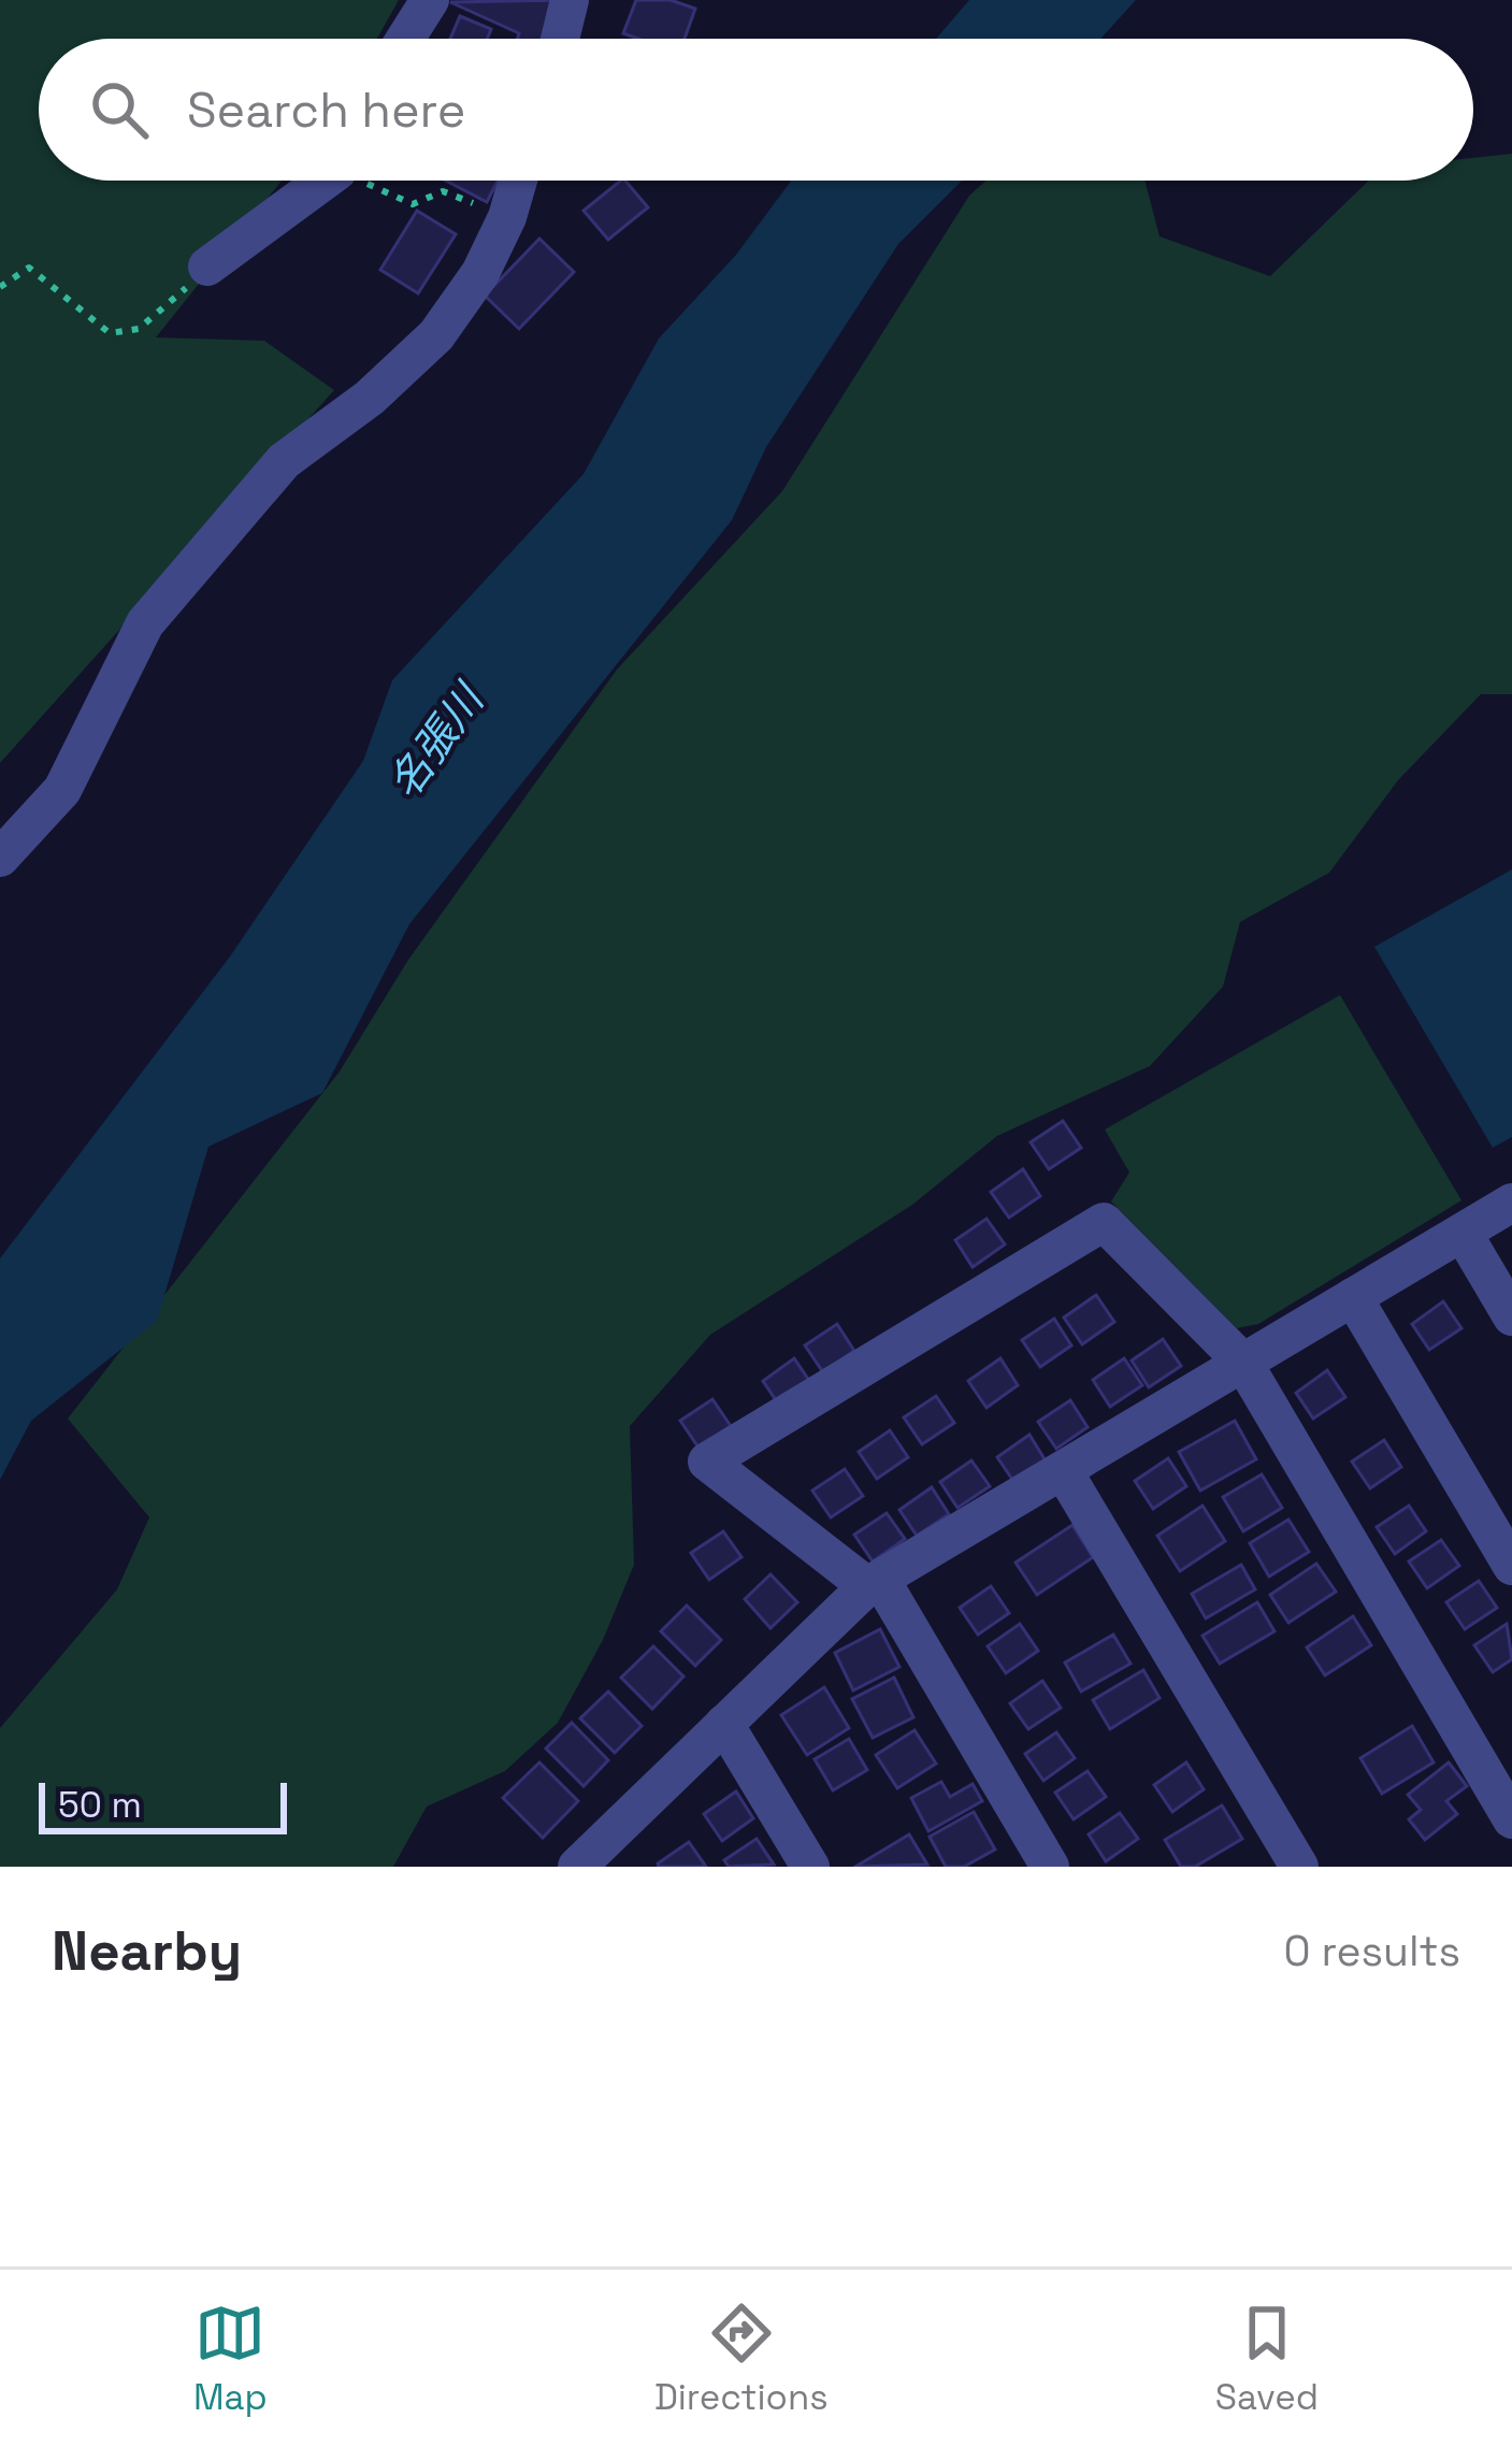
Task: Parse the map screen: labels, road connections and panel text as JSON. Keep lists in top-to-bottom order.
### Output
{
  "water": ["名張川"],
  "scale_bar": "50 m",
  "page": {
    "search": "Search here",
    "scale": "50 m",
    "heading": ["Nearby", "0 results"],
    "nav": ["Map", "Directions", "Saved"]
  }
}
